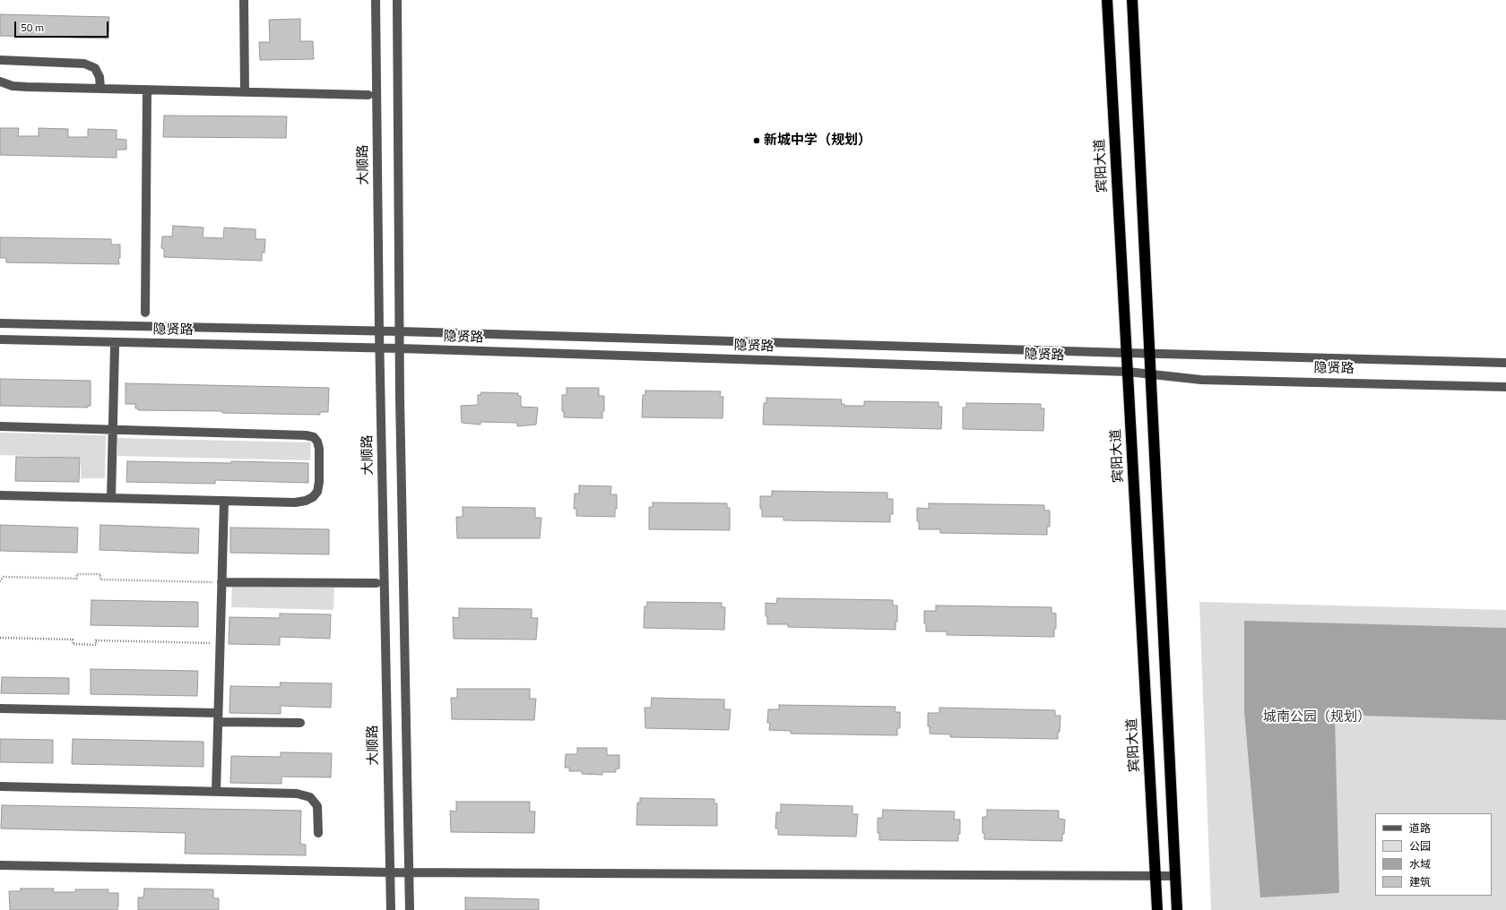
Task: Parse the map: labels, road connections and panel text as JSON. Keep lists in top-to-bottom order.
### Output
{
  "streets": {
    "highway": ["宾阳大道"],
    "street": ["大顺路", "隐贤路"]
  },
  "crossings": [
    ["大顺路", "隐贤路"],
    ["宾阳大道", "隐贤路"]
  ],
  "parks": ["城南公园（规划）"],
  "places": ["新城中学（规划）"],
  "legend": [
    "道路",
    "公园",
    "水域",
    "建筑"
  ],
  "scale_bar": "50 m"
}
